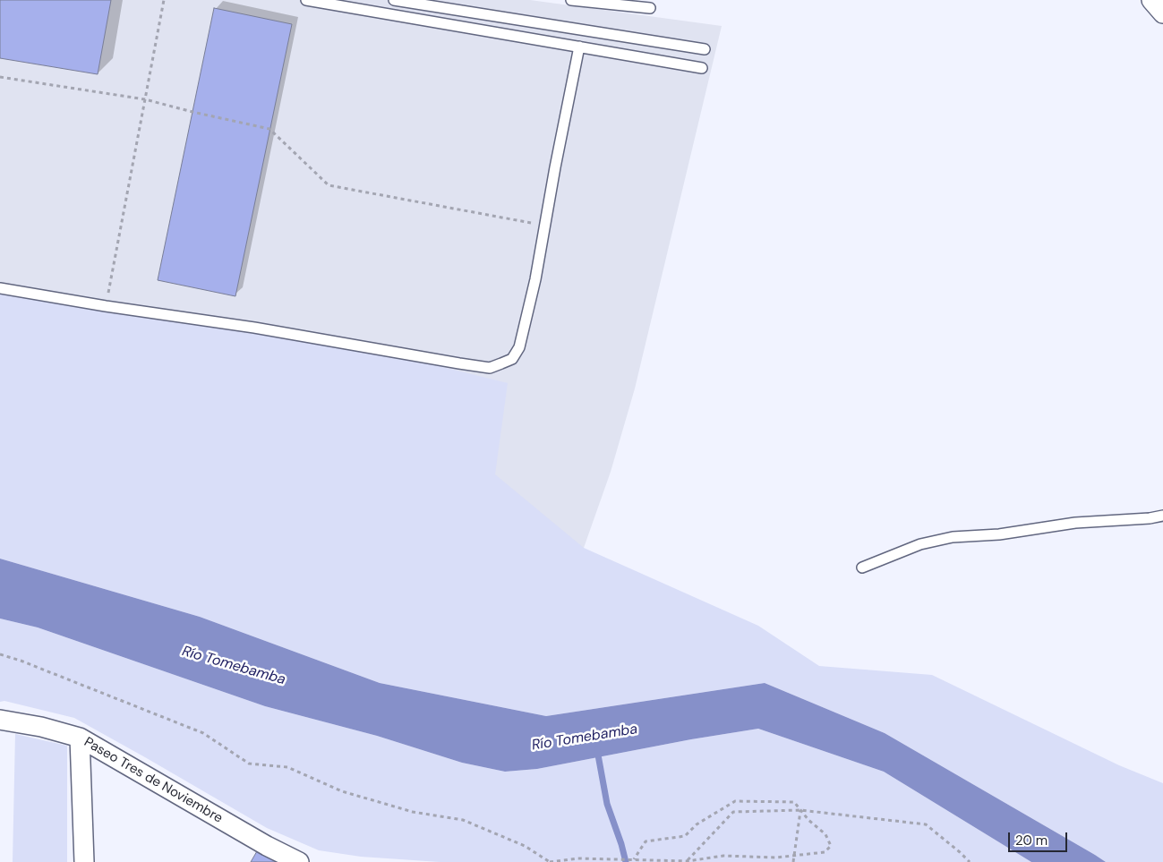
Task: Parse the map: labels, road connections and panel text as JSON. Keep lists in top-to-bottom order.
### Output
{
  "streets": {
    "street": ["Paseo Tres de Noviembre"]
  },
  "water": ["Río Tomebamba"],
  "scale_bar": "20 m"
}
